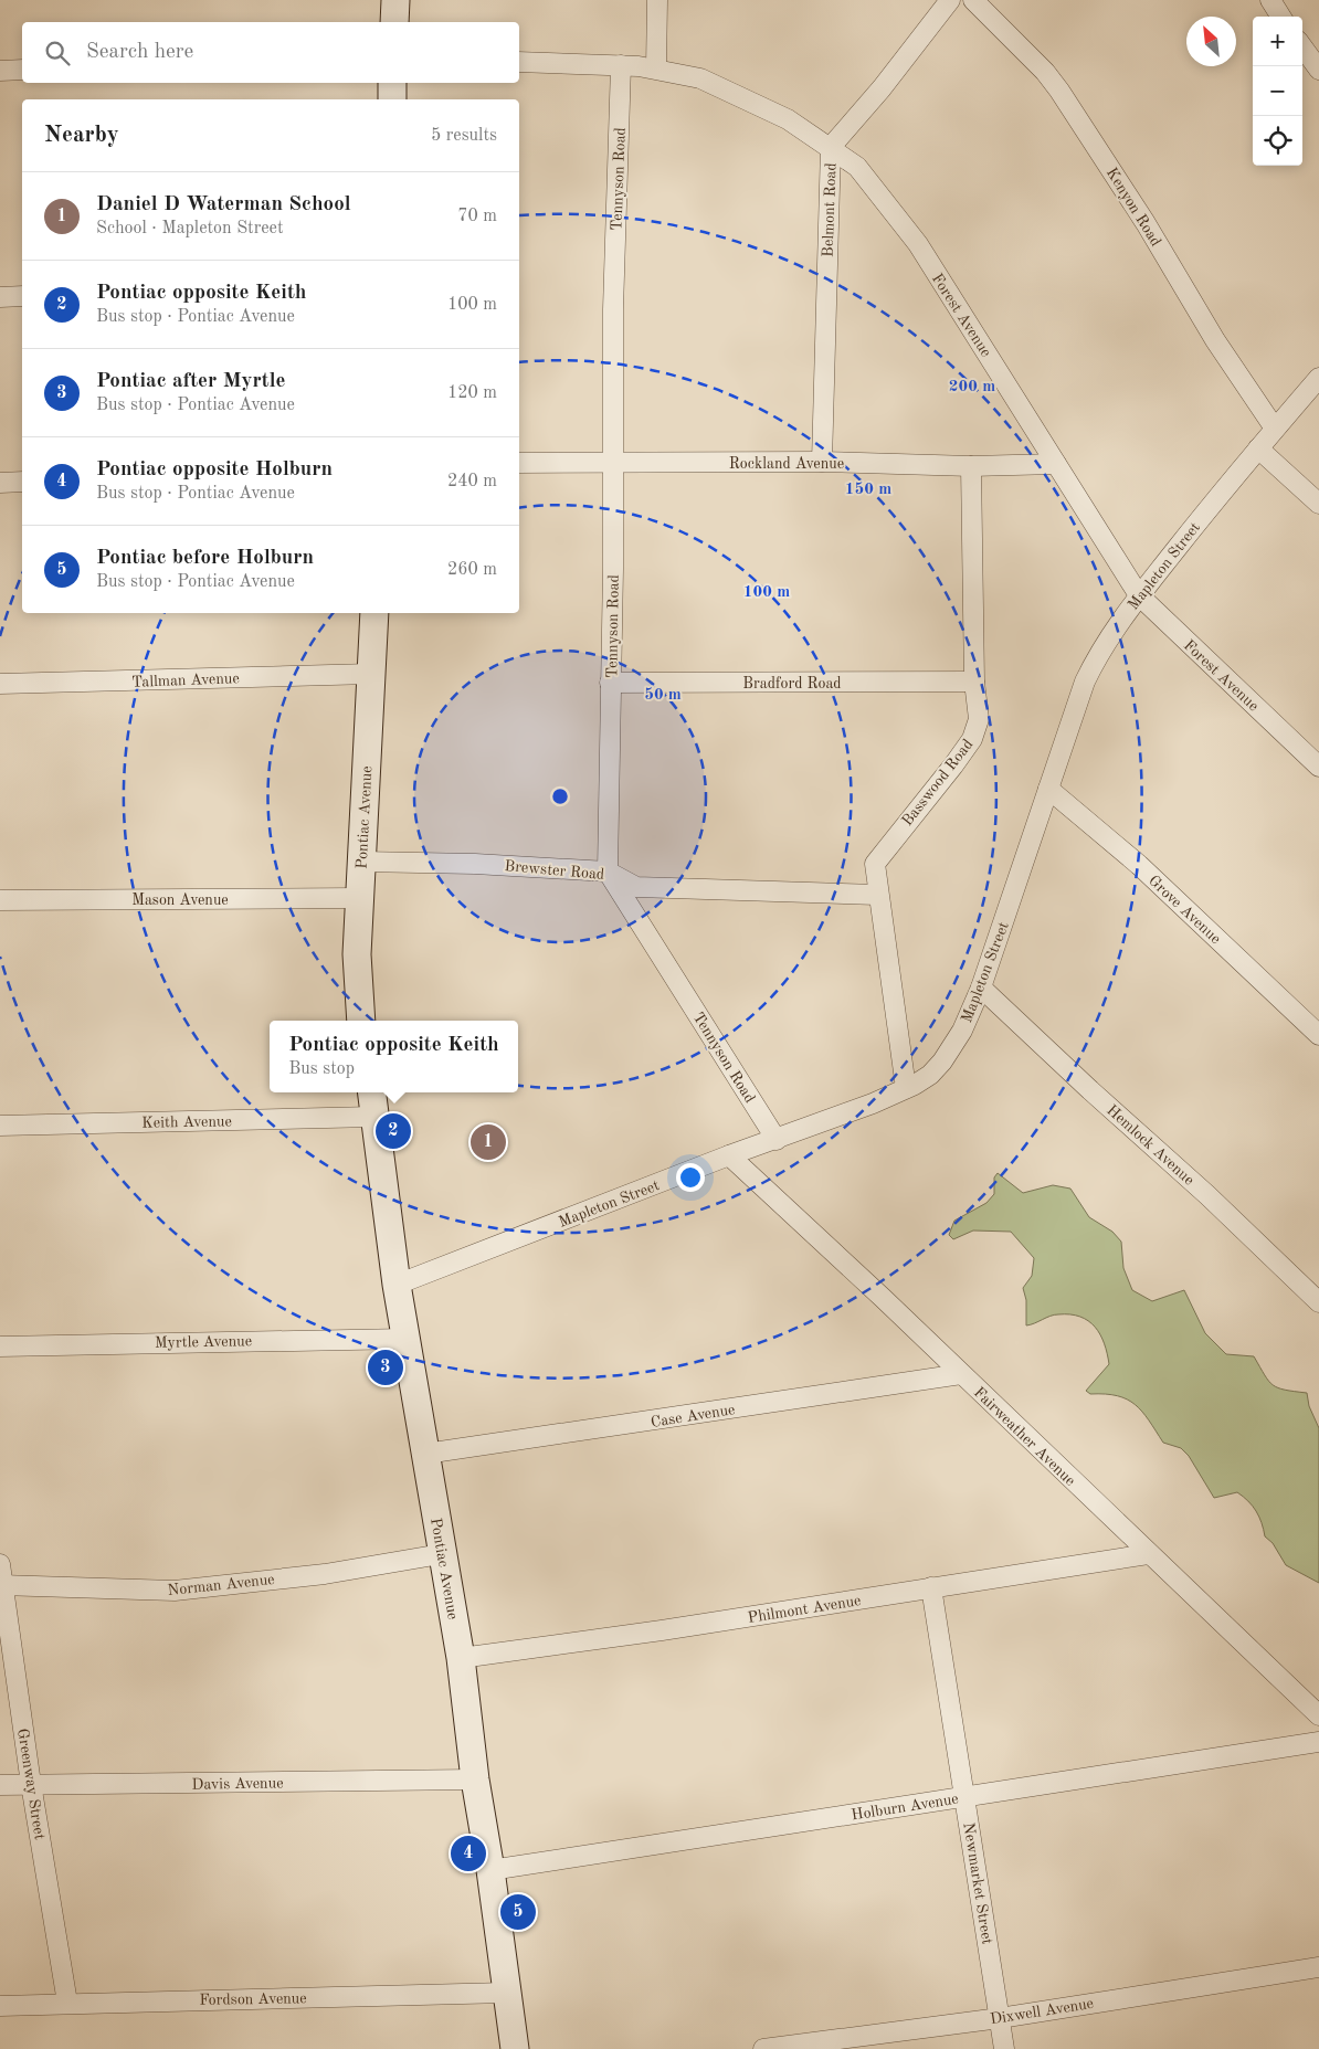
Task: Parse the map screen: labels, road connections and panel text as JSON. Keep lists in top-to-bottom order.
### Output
{
  "streets": {
    "main road": ["Pontiac Avenue"],
    "street": [
      "Tennyson Road",
      "Kenyon Road",
      "Belmont Road",
      "Forest Avenue",
      "Rockland Avenue",
      "Mapleton Street",
      "Tallman Avenue",
      "Bradford Road",
      "Basswood Road",
      "Brewster Road",
      "Mason Avenue",
      "Grove Avenue",
      "Keith Avenue",
      "Hemlock Avenue",
      "Myrtle Avenue",
      "Case Avenue",
      "Fairweather Avenue",
      "Norman Avenue",
      "Philmont Avenue",
      "Davis Avenue",
      "Greenway Street",
      "Holburn Avenue",
      "Newmarket Street",
      "Fordson Avenue",
      "Dixwell Avenue"
    ]
  },
  "crossings": [
    ["Tennyson Road", "Forest Avenue"],
    ["Tennyson Road", "Rockland Avenue"],
    ["Tennyson Road", "Mapleton Street"],
    ["Tennyson Road", "Bradford Road"],
    ["Tennyson Road", "Brewster Road"],
    ["Kenyon Road", "Mapleton Street"],
    ["Belmont Road", "Forest Avenue"],
    ["Belmont Road", "Rockland Avenue"],
    ["Forest Avenue", "Rockland Avenue"],
    ["Forest Avenue", "Mapleton Street"],
    ["Rockland Avenue", "Basswood Road"],
    ["Mapleton Street", "Basswood Road"],
    ["Mapleton Street", "Pontiac Avenue"],
    ["Mapleton Street", "Grove Avenue"],
    ["Mapleton Street", "Hemlock Avenue"],
    ["Mapleton Street", "Fairweather Avenue"],
    ["Tallman Avenue", "Pontiac Avenue"],
    ["Bradford Road", "Basswood Road"],
    ["Basswood Road", "Brewster Road"],
    ["Pontiac Avenue", "Brewster Road"],
    ["Pontiac Avenue", "Mason Avenue"],
    ["Pontiac Avenue", "Keith Avenue"],
    ["Pontiac Avenue", "Myrtle Avenue"],
    ["Pontiac Avenue", "Case Avenue"],
    ["Pontiac Avenue", "Norman Avenue"],
    ["Pontiac Avenue", "Philmont Avenue"],
    ["Pontiac Avenue", "Davis Avenue"],
    ["Pontiac Avenue", "Holburn Avenue"],
    ["Pontiac Avenue", "Fordson Avenue"],
    ["Case Avenue", "Fairweather Avenue"],
    ["Fairweather Avenue", "Philmont Avenue"],
    ["Norman Avenue", "Greenway Street"],
    ["Philmont Avenue", "Newmarket Street"],
    ["Davis Avenue", "Greenway Street"],
    ["Greenway Street", "Fordson Avenue"],
    ["Holburn Avenue", "Newmarket Street"],
    ["Newmarket Street", "Dixwell Avenue"]
  ],
  "north": "top left",
  "page": {
    "map_buttons": ["+", "−"],
    "search": "Search here",
    "heading": ["Nearby", "5 results"],
    "list": [
      {
        "mark": "1",
        "name": "Daniel D Waterman School",
        "note": "School · Mapleton Street",
        "value": "70 m"
      },
      {
        "mark": "2",
        "name": "Pontiac opposite Keith",
        "note": "Bus stop · Pontiac Avenue",
        "value": "100 m"
      },
      {
        "mark": "3",
        "name": "Pontiac after Myrtle",
        "note": "Bus stop · Pontiac Avenue",
        "value": "120 m"
      },
      {
        "mark": "4",
        "name": "Pontiac opposite Holburn",
        "note": "Bus stop · Pontiac Avenue",
        "value": "240 m"
      },
      {
        "mark": "5",
        "name": "Pontiac before Holburn",
        "note": "Bus stop · Pontiac Avenue",
        "value": "260 m"
      }
    ],
    "popup": ["Pontiac opposite Keith", "Bus stop"],
    "pins": [
      "2",
      "1",
      "3",
      "4",
      "5"
    ]
  },
  "rings": [
    "200 m",
    "150 m",
    "100 m",
    "50 m"
  ]
}
